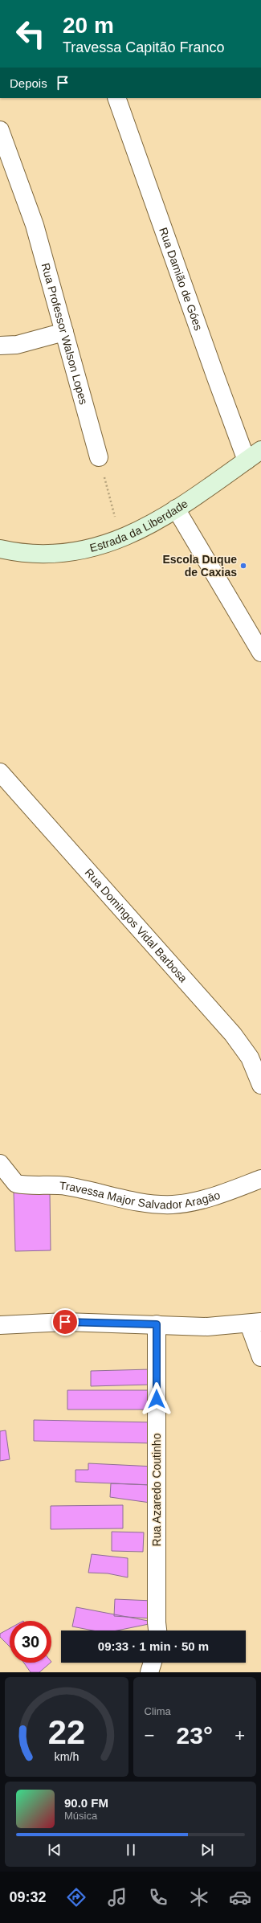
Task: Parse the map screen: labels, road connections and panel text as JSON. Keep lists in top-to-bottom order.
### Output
{
  "streets": {
    "main road": ["Estrada da Liberdade"],
    "street": [
      "Rua Damião de Góes",
      "Rua Professor Walson Lopes",
      "Rua Domingos Vidal Barbosa",
      "Travessa Major Salvador Aragāo",
      "Rua Azaredo Coutinho"
    ]
  },
  "crossings": [
    ["Rua Damião de Góes", "Estrada da Liberdade"]
  ],
  "places": ["Escola Duque de Caxias"],
  "page": {
    "turn": ["20 m", "Travessa Capitão Franco"],
    "then": "Depois",
    "limit": "30",
    "trip": "09:33 · 1 min · 50 m",
    "tile": "Clima",
    "heat": ["−", "23°", "+"],
    "song": ["90.0 FM", "Música"],
    "tabs": "09:32",
    "gauge": ["22", "km/h"]
  }
}
